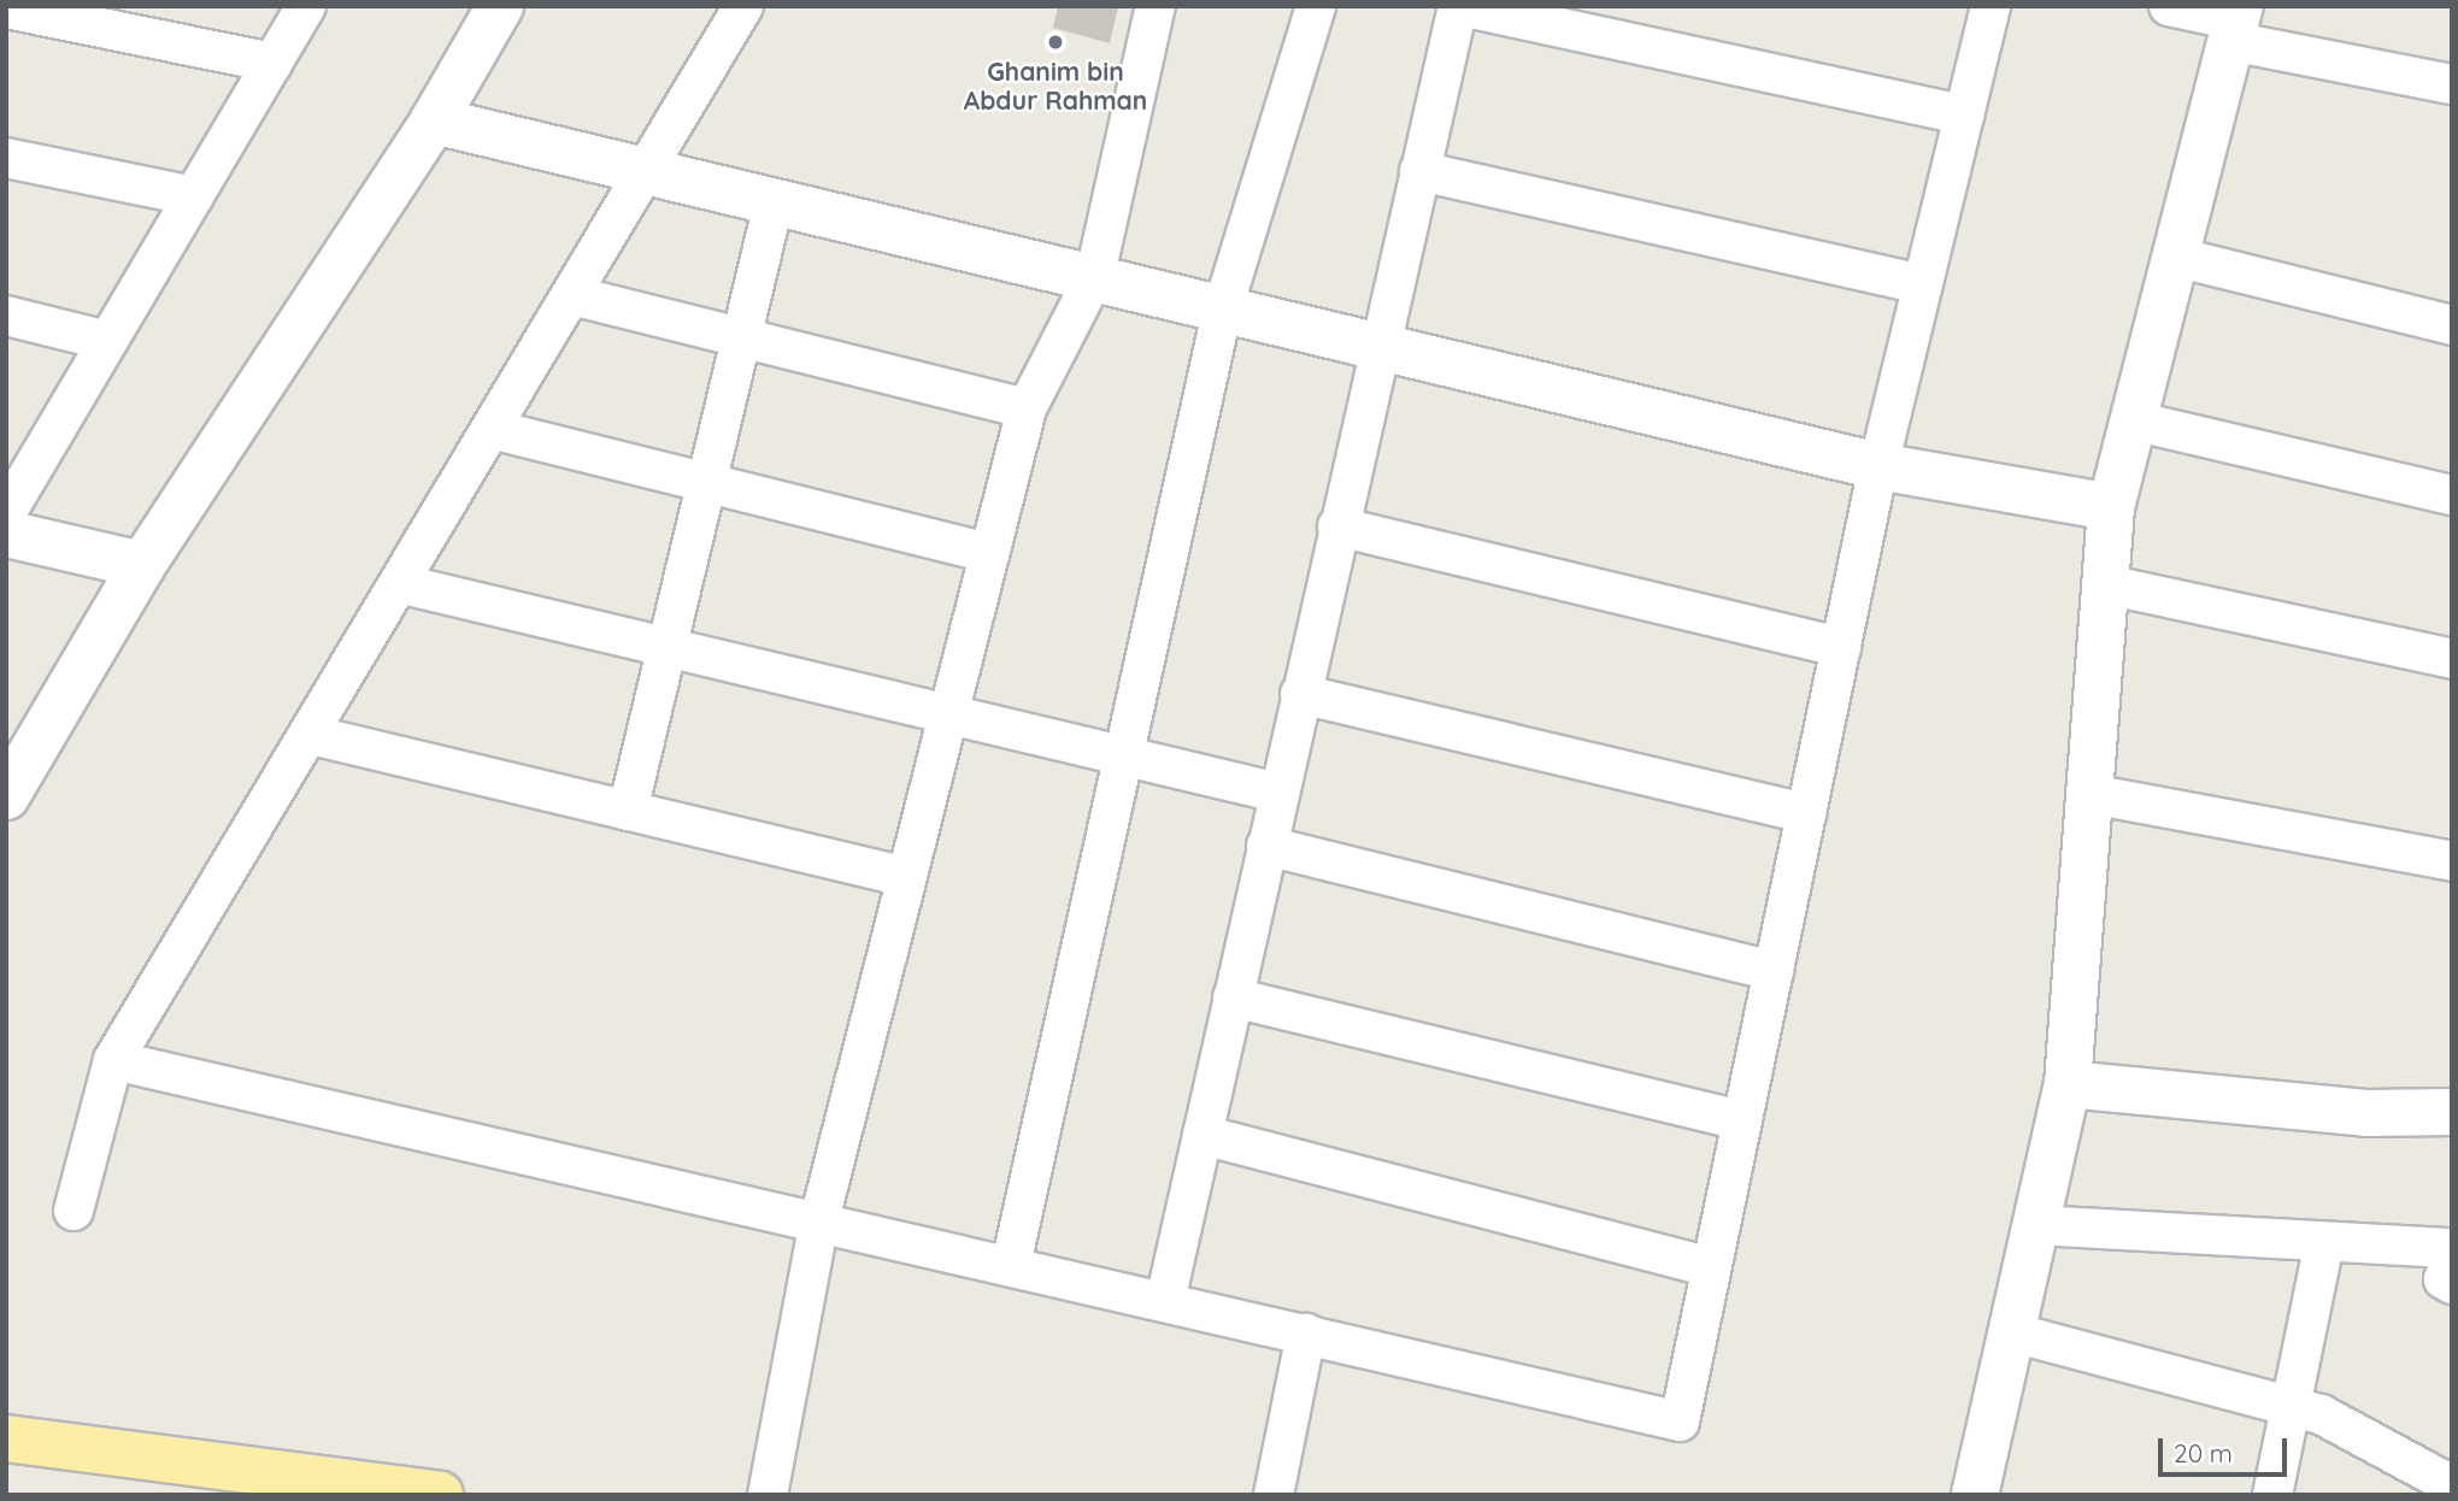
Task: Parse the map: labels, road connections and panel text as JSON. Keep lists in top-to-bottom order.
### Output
{
  "places": ["Ghanim bin Abdur Rahman"],
  "scale_bar": "20 m"
}
